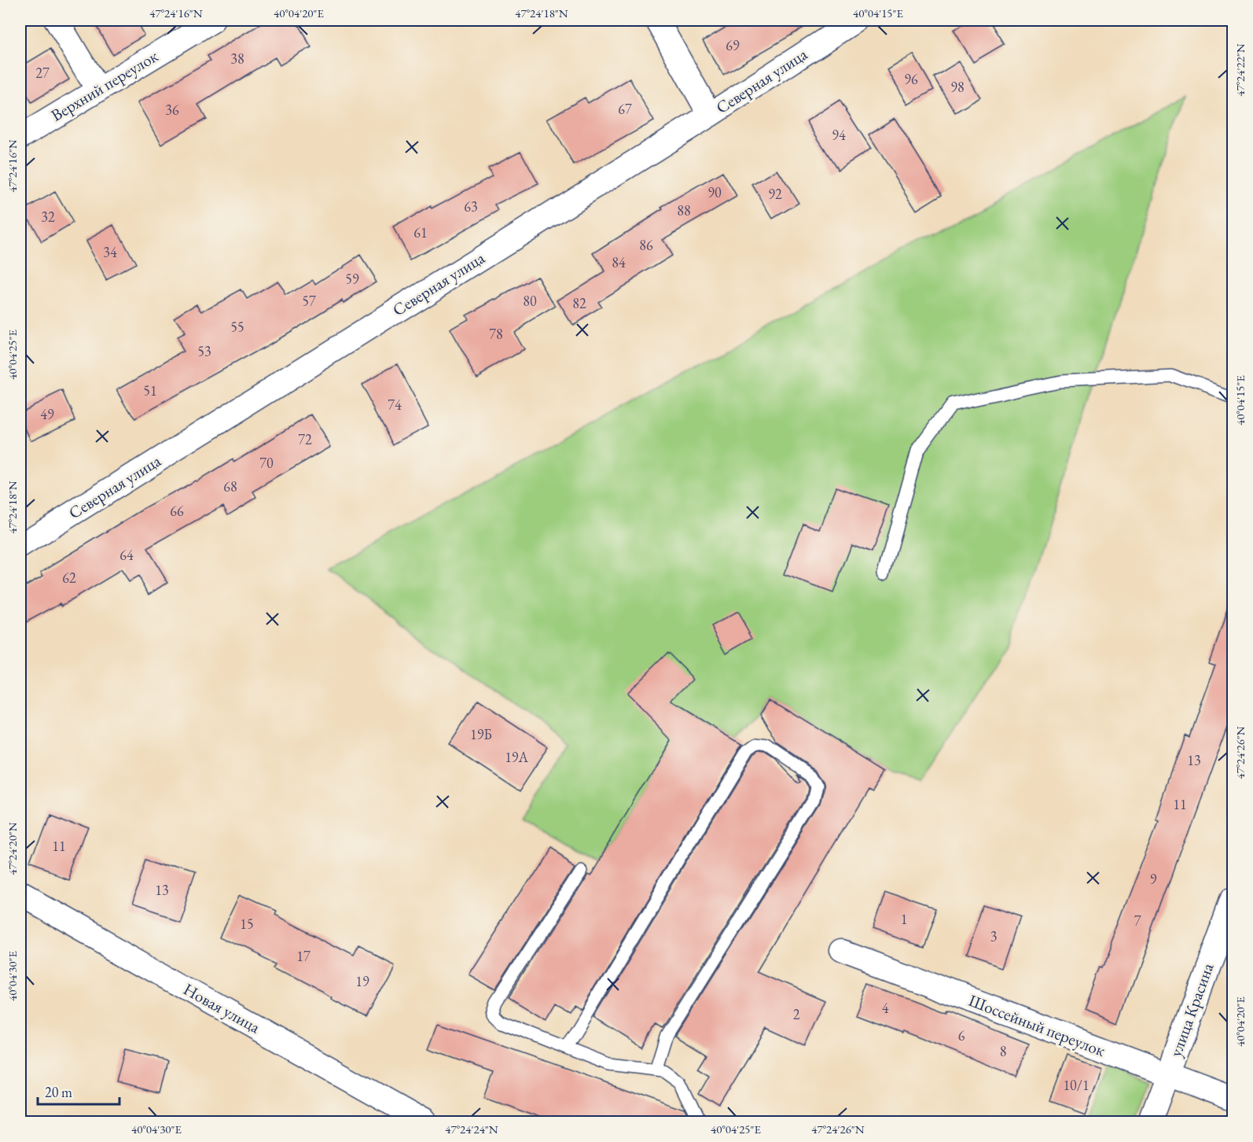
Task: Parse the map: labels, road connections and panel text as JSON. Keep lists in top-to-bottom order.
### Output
{
  "streets": {
    "street": [
      "Северная улица",
      "Верхний переулок",
      "Новая улица",
      "улица Красина",
      "Шоссейный переулок"
    ]
  },
  "crossings": [
    ["улица Красина", "Шоссейный переулок"]
  ],
  "house_numbers": [
    "69",
    "38",
    "27",
    "96",
    "98",
    "67",
    "36",
    "94",
    "90",
    "92",
    "63",
    "88",
    "32",
    "61",
    "86",
    "34",
    "84",
    "59",
    "57",
    "80",
    "82",
    "55",
    "78",
    "53",
    "51",
    "74",
    "49",
    "72",
    "70",
    "68",
    "66",
    "64",
    "62",
    "19Б",
    "19А",
    "13",
    "11",
    "11",
    "9",
    "13",
    "1",
    "7",
    "15",
    "3",
    "17",
    "19",
    "4",
    "2",
    "6",
    "8",
    "10/1"
  ],
  "scale_bar": "20 m",
  "coordinates": [
    "47°24'16\"N",
    "40°04'20\"E",
    "47°24'18\"N",
    "40°04'15\"E",
    "47°24'22\"N",
    "40°04'25\"E",
    "47°24'26\"N",
    "47°24'20\"N",
    "40°04'30\"E",
    "47°24'24\"N"
  ]
}
